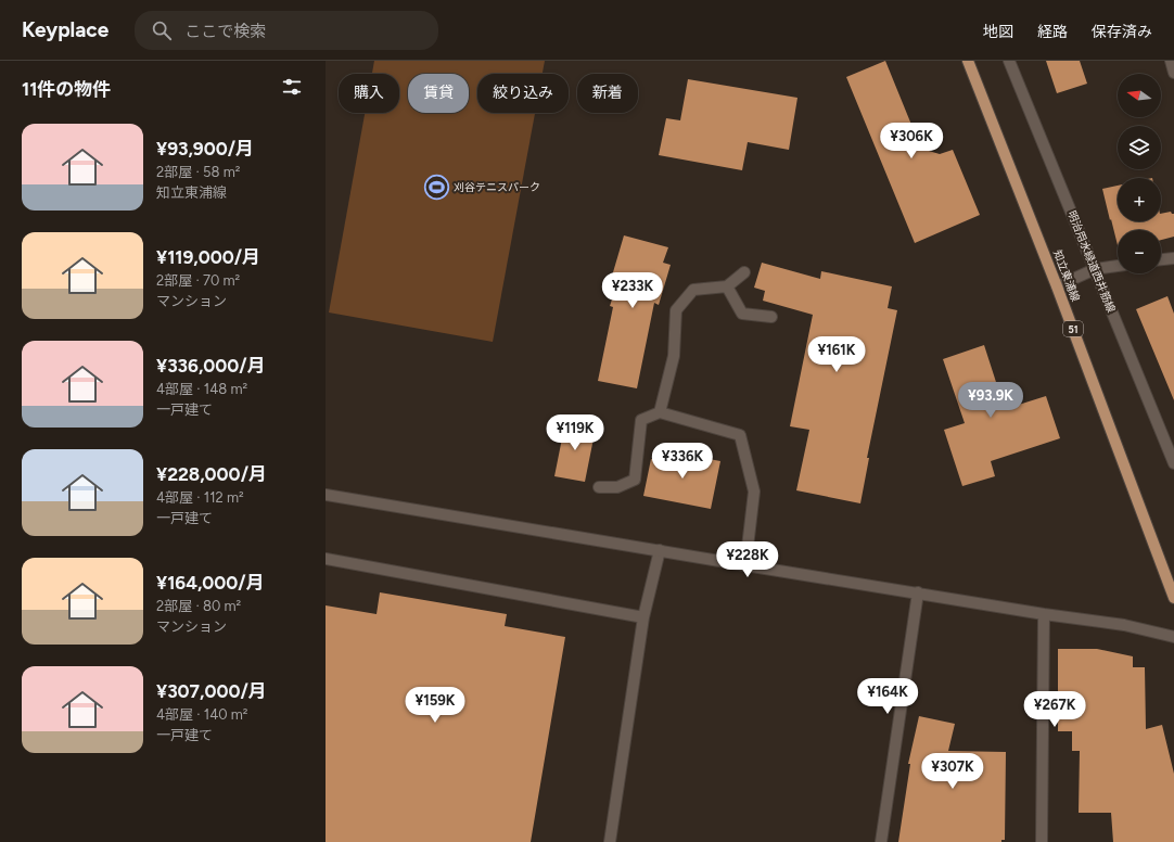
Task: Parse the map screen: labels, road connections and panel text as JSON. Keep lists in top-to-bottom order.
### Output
{
  "streets": {
    "main road": ["知立東浦線", "51"],
    "street": ["明治用水緑道西井筋線"]
  },
  "places": {
    "sports": ["刈谷テニスパーク"]
  },
  "north": "left",
  "page": {
    "header": "Keyplace",
    "search": "ここで検索",
    "nav": ["地図", "経路", "保存済み"],
    "heading": "11件の物件",
    "map_buttons": ["+", "−"],
    "chip": [
      "購入",
      "賃貸",
      "絞り込み",
      "新着"
    ],
    "list": [
      {
        "name": "¥93,900/月",
        "note": "2部屋 · 58 m² · 知立東浦線"
      },
      {
        "name": "¥119,000/月",
        "note": "2部屋 · 70 m² · マンション"
      },
      {
        "name": "¥336,000/月",
        "note": "4部屋 · 148 m² · 一戸建て"
      },
      {
        "name": "¥228,000/月",
        "note": "4部屋 · 112 m² · 一戸建て"
      },
      {
        "name": "¥164,000/月",
        "note": "2部屋 · 80 m² · マンション"
      },
      {
        "name": "¥307,000/月",
        "note": "4部屋 · 140 m² · 一戸建て"
      }
    ],
    "price": [
      "¥306K",
      "¥233K",
      "¥161K",
      "¥93.9K",
      "¥119K",
      "¥336K",
      "¥228K",
      "¥164K",
      "¥159K",
      "¥267K",
      "¥307K"
    ]
  }
}
